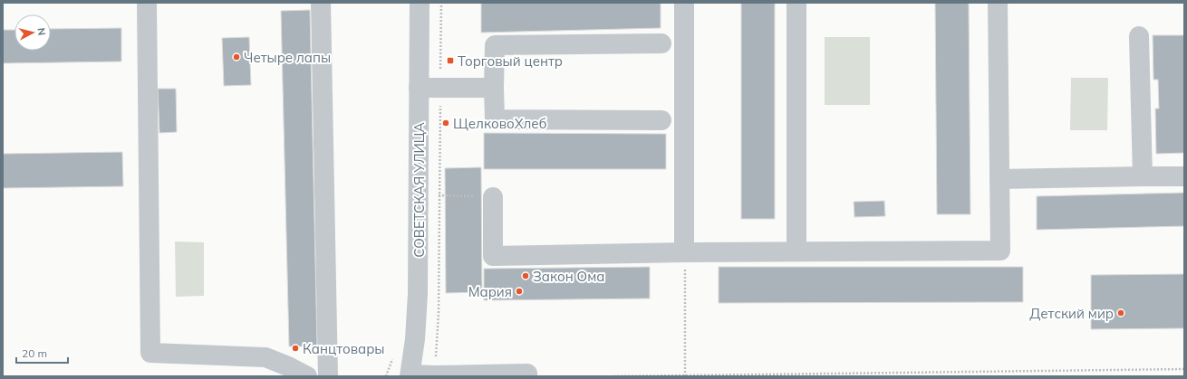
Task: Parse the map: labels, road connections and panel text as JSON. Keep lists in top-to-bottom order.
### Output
{
  "streets": {
    "street": ["СОВЕТСКАЯ УЛИЦА"]
  },
  "places": {
    "other": [
      "Четыре лапы",
      "ЩелковоХлеб",
      "Закон Ома",
      "Мария",
      "Детский мир",
      "Канцтовары"
    ],
    "transit": ["Торговый центр"]
  },
  "scale_bar": "20 m",
  "north": "right"
}
